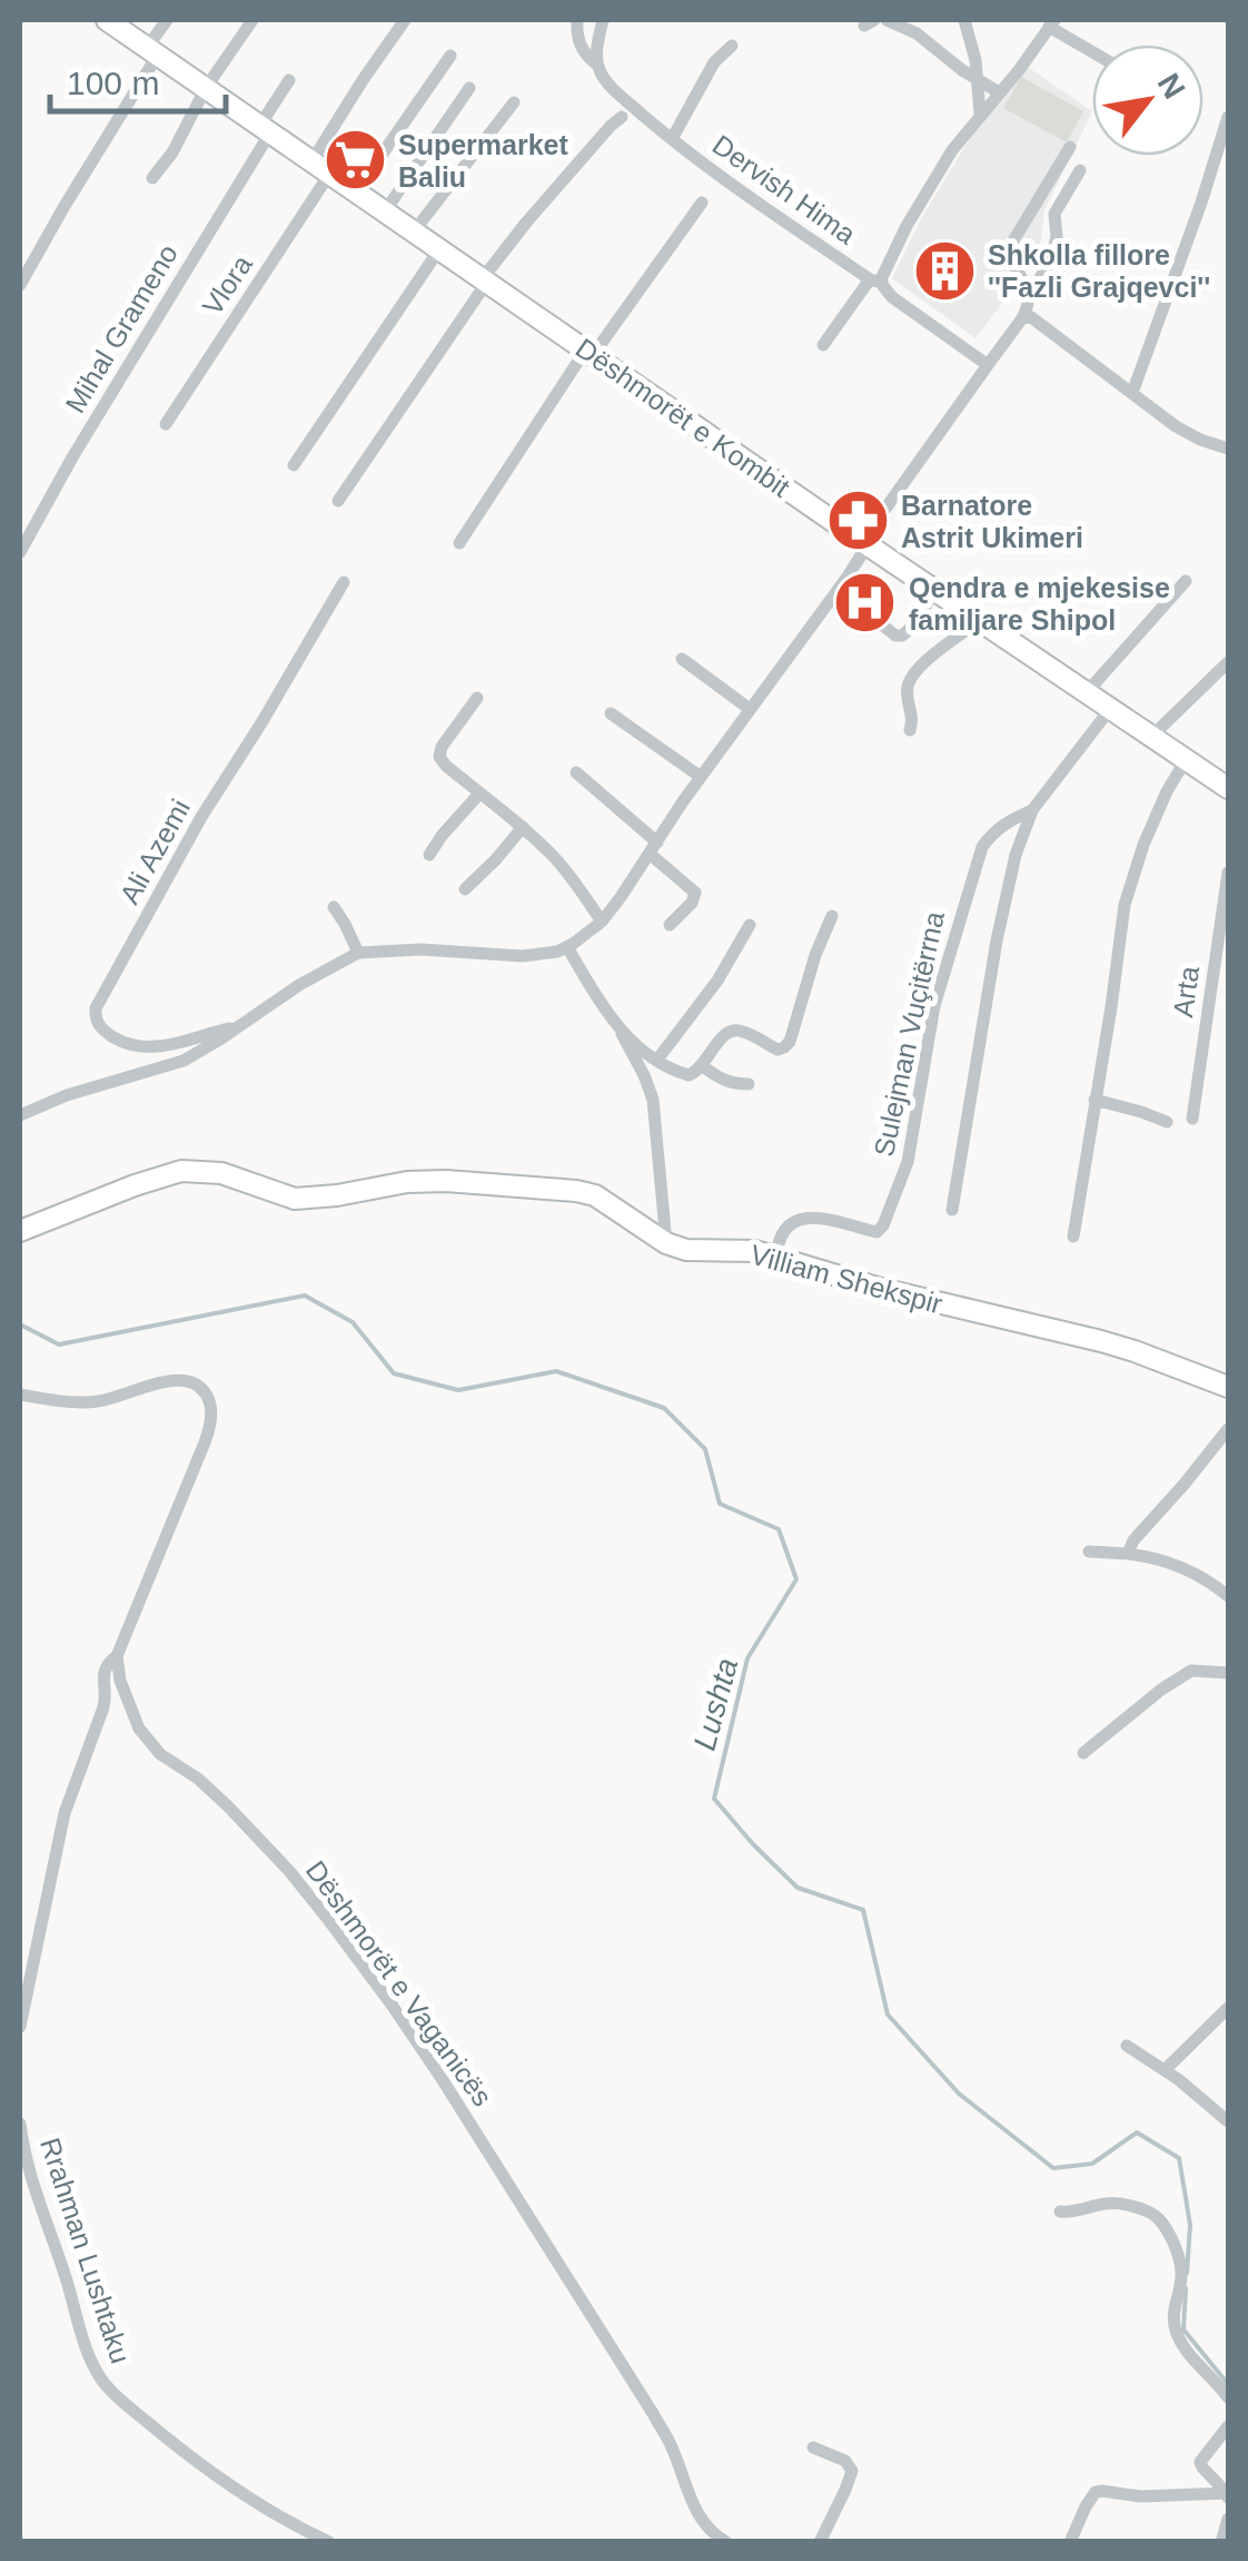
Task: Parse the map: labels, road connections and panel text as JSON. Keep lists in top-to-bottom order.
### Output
{
  "streets": {
    "main road": ["Dëshmorët e Kombit", "Villiam Shekspir"],
    "street": [
      "Dervish Hima",
      "Vlora",
      "Mihal Grameno",
      "Ali Azemi",
      "Arta",
      "Sulejman Vuçitërrna",
      "Dëshmorët e Vaganicës",
      "Rrahman Lushtaku"
    ]
  },
  "crossings": [
    ["Vlora", "Dëshmorët e Kombit"],
    ["Mihal Grameno", "Dëshmorët e Kombit"],
    ["Dëshmorët e Kombit", "Sulejman Vuçitërrna"],
    ["Sulejman Vuçitërrna", "Villiam Shekspir"]
  ],
  "water": ["Lushta"],
  "places": {
    "supermarket": ["Supermarket Baliu"],
    "building": ["Shkolla fillore ''Fazli Grajqevci''"],
    "pharmacy": ["Barnatore Astrit Ukimeri"],
    "hospital": ["Qendra e mjekesise familjare Shipol"]
  },
  "scale_bar": "100 m",
  "north": "top right"
}
